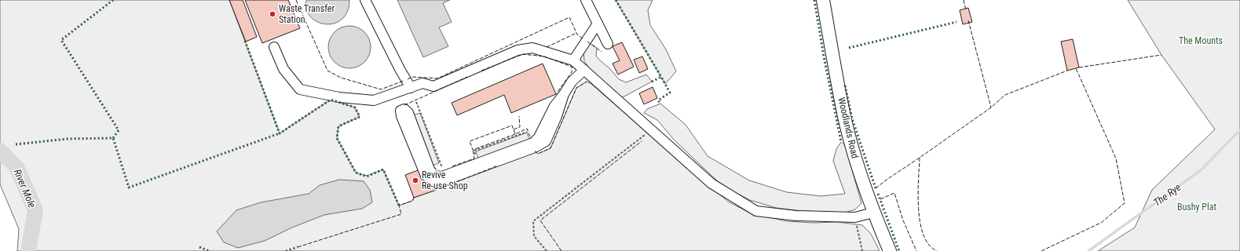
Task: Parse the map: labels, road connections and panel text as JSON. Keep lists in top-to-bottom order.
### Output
{
  "streets": {
    "main road": ["Woodlands Road"]
  },
  "water": ["River Mole", "The Rye"],
  "parks": ["The Mounts", "Bushy Plat"],
  "places": ["Waste Transfer Station", "Revive Re-use Shop"]
}
